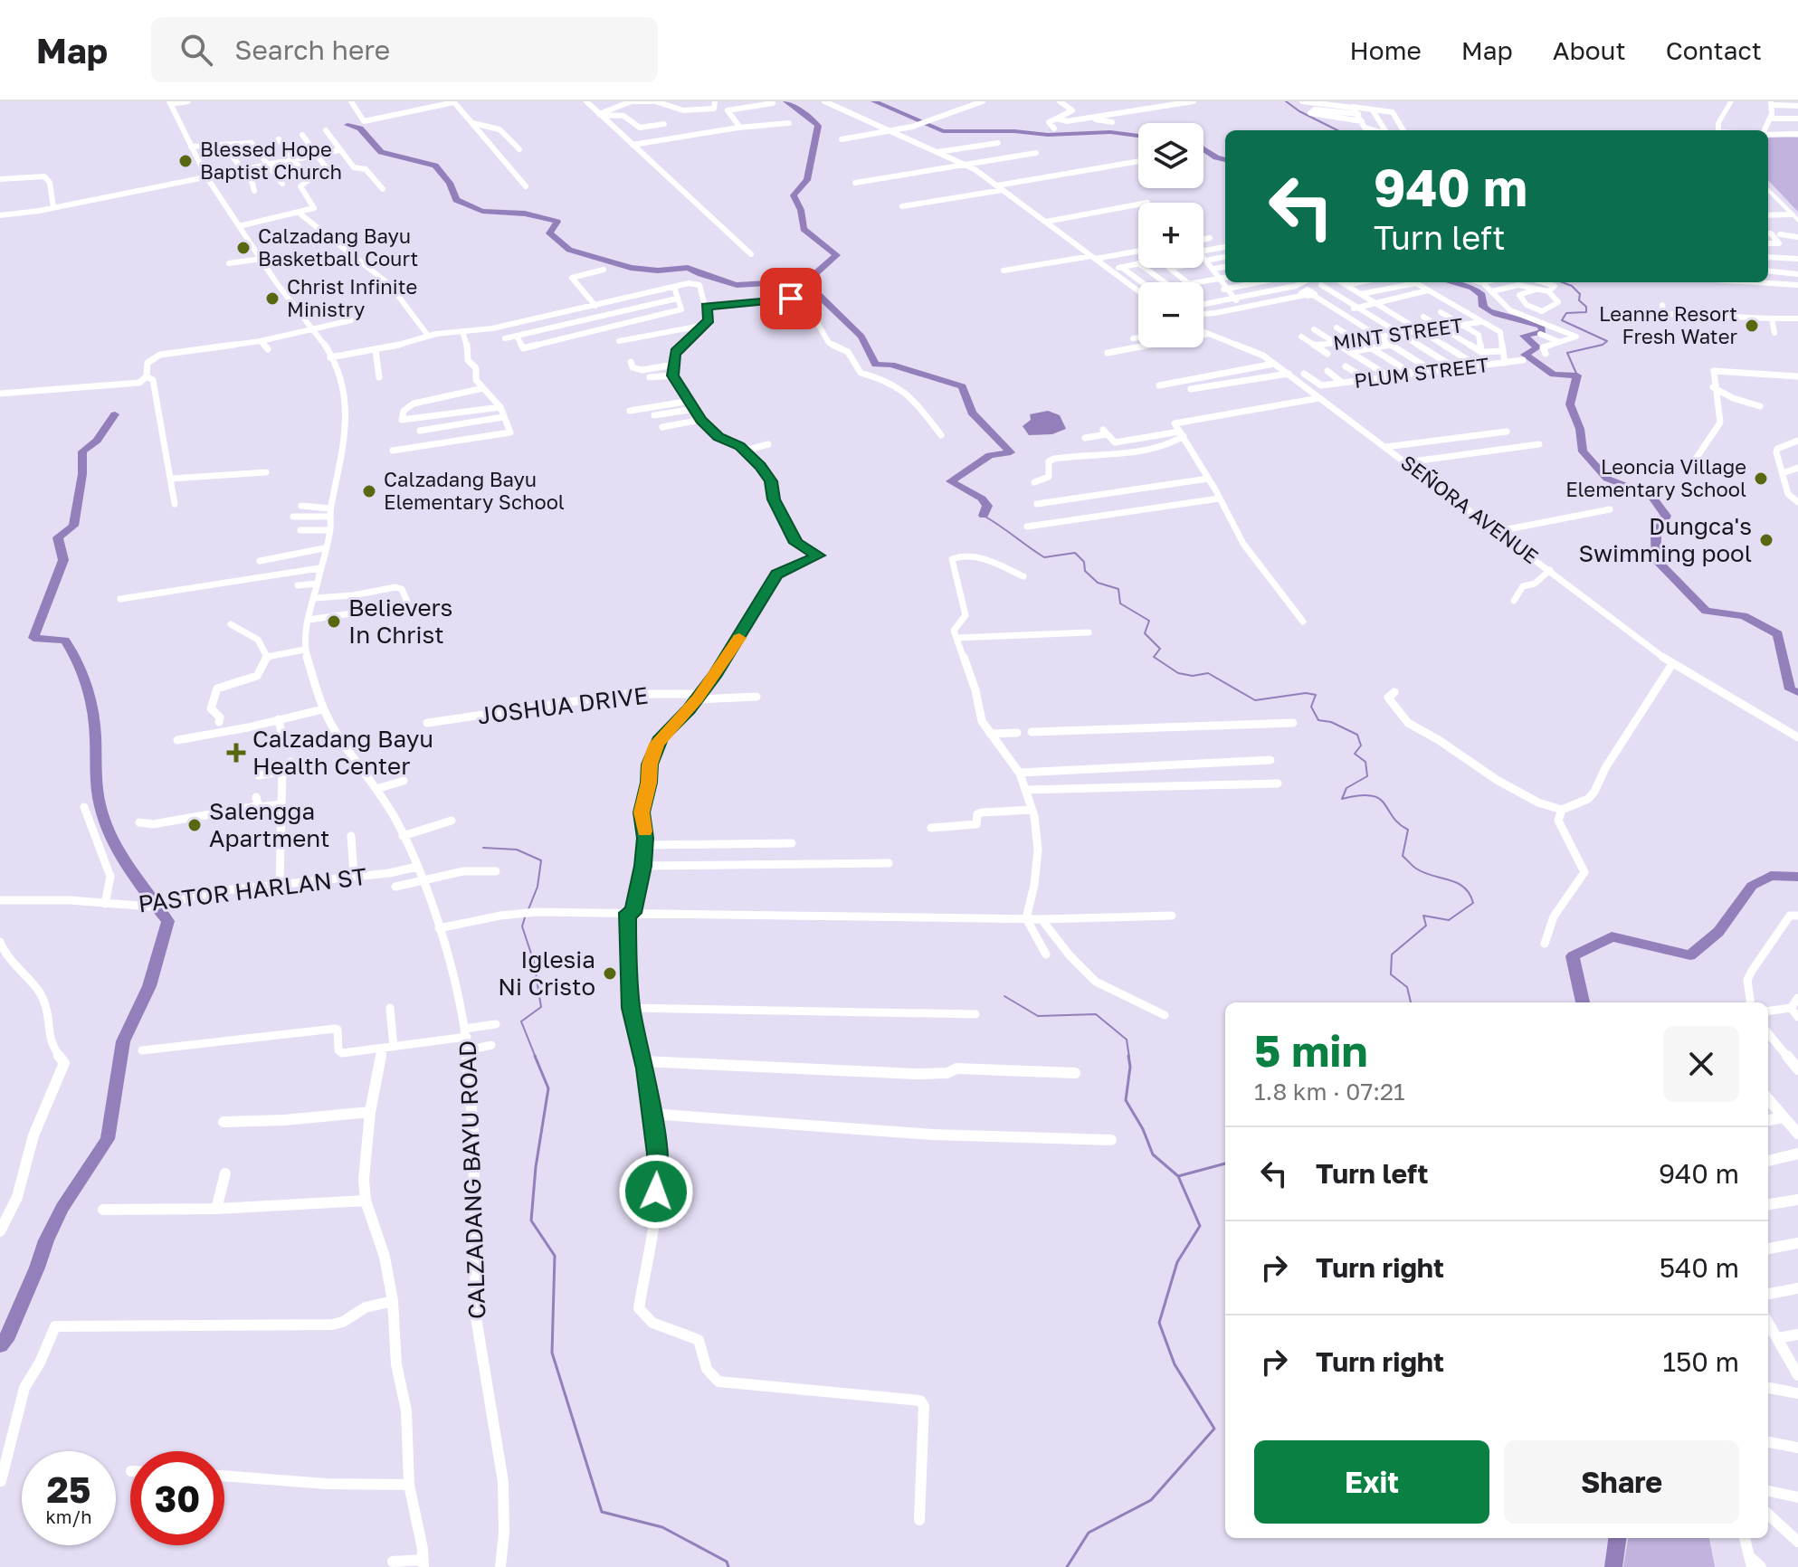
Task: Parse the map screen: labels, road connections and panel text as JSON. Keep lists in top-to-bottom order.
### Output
{
  "streets": {
    "street": [
      "MINT STREET",
      "PLUM STREET",
      "SEÑORA AVENUE",
      "JOSHUA DRIVE",
      "PASTOR HARLAN ST",
      "CALZADANG BAYU ROAD"
    ]
  },
  "crossings": [
    ["PASTOR HARLAN ST", "CALZADANG BAYU ROAD"]
  ],
  "places": {
    "other": [
      "Blessed Hope Baptist Church",
      "Calzadang Bayu Basketball Court",
      "Christ Infinite Ministry",
      "Leanne Resort Fresh Water",
      "Leoncia Village Elementary School",
      "Calzadang Bayu Elementary School",
      "Dungca's Swimming pool",
      "Believers In Christ",
      "Salengga Apartment",
      "Iglesia Ni Cristo"
    ],
    "health": ["Calzadang Bayu Health Center"]
  },
  "page": {
    "header": "Map",
    "search": "Search here",
    "nav": [
      "Home",
      "Map",
      "About",
      "Contact"
    ],
    "map_buttons": ["+", "−"],
    "turn": ["940 m", "Turn left"],
    "heading": ["5 min", "1.8 km · 07:21"],
    "list": [
      {
        "name": "Turn left",
        "value": "940 m"
      },
      {
        "name": "Turn right",
        "value": "540 m"
      },
      {
        "name": "Turn right",
        "value": "150 m"
      }
    ],
    "buttons": ["Exit", "Share"],
    "speed": "25 km/h",
    "limit": "30"
  }
}
